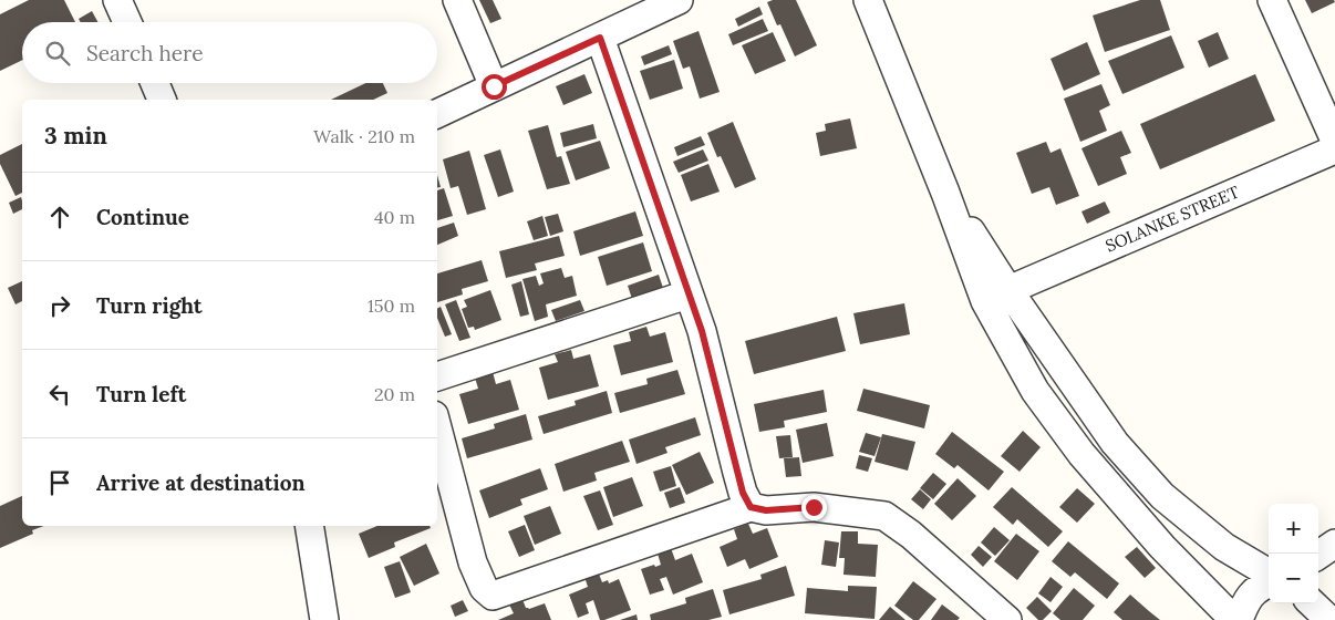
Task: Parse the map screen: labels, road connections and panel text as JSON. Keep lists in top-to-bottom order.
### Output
{
  "streets": {
    "street": ["SOLANKE STREET"]
  },
  "page": {
    "search": "Search here",
    "heading": ["3 min", "Walk · 210 m"],
    "list": [
      ["Continue", "40 m"],
      ["Turn right", "150 m"],
      ["Turn left", "20 m"],
      "Arrive at destination"
    ],
    "map_buttons": ["+", "−"]
  }
}
